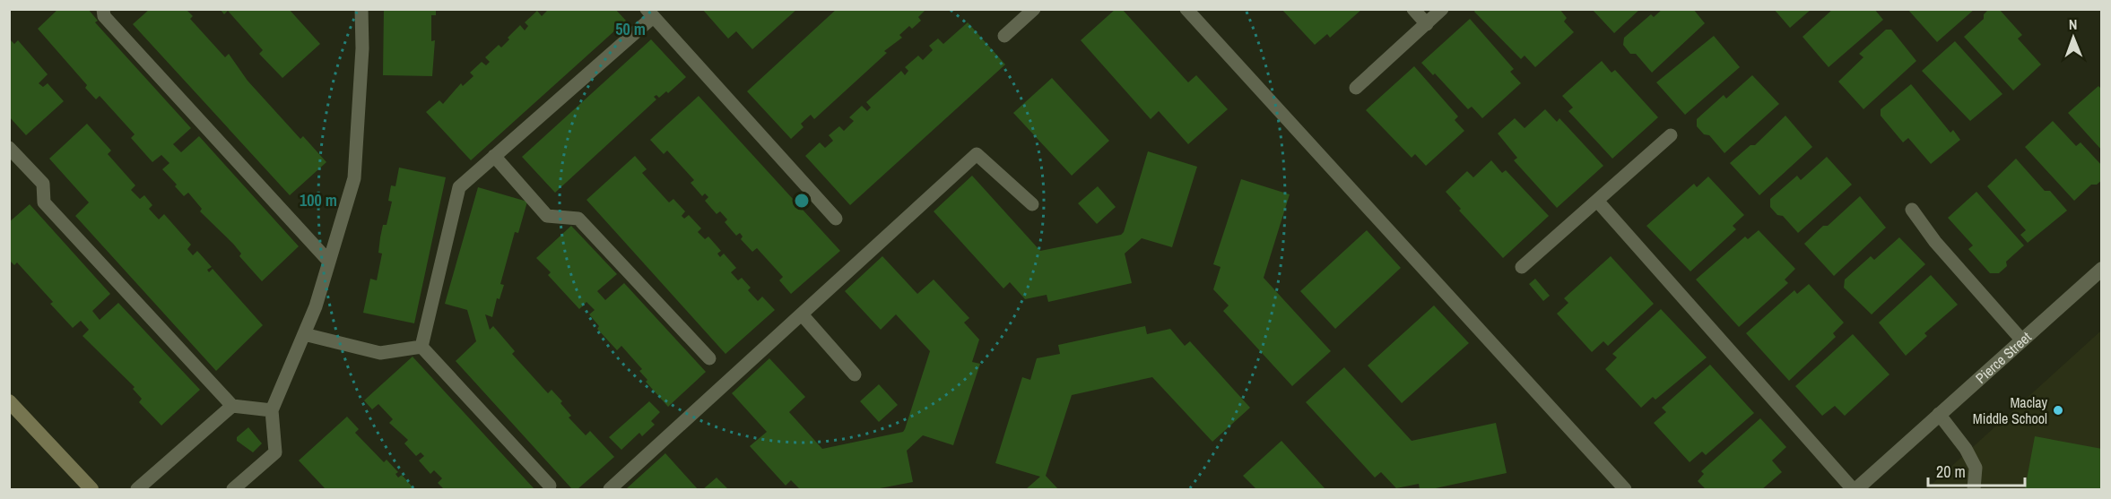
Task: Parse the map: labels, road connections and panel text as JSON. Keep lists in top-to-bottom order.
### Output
{
  "streets": {
    "street": ["Pierce Street"]
  },
  "places": ["Maclay Middle School"],
  "scale_bar": "20 m",
  "north": "top",
  "rings": ["50 m", "100 m"]
}
